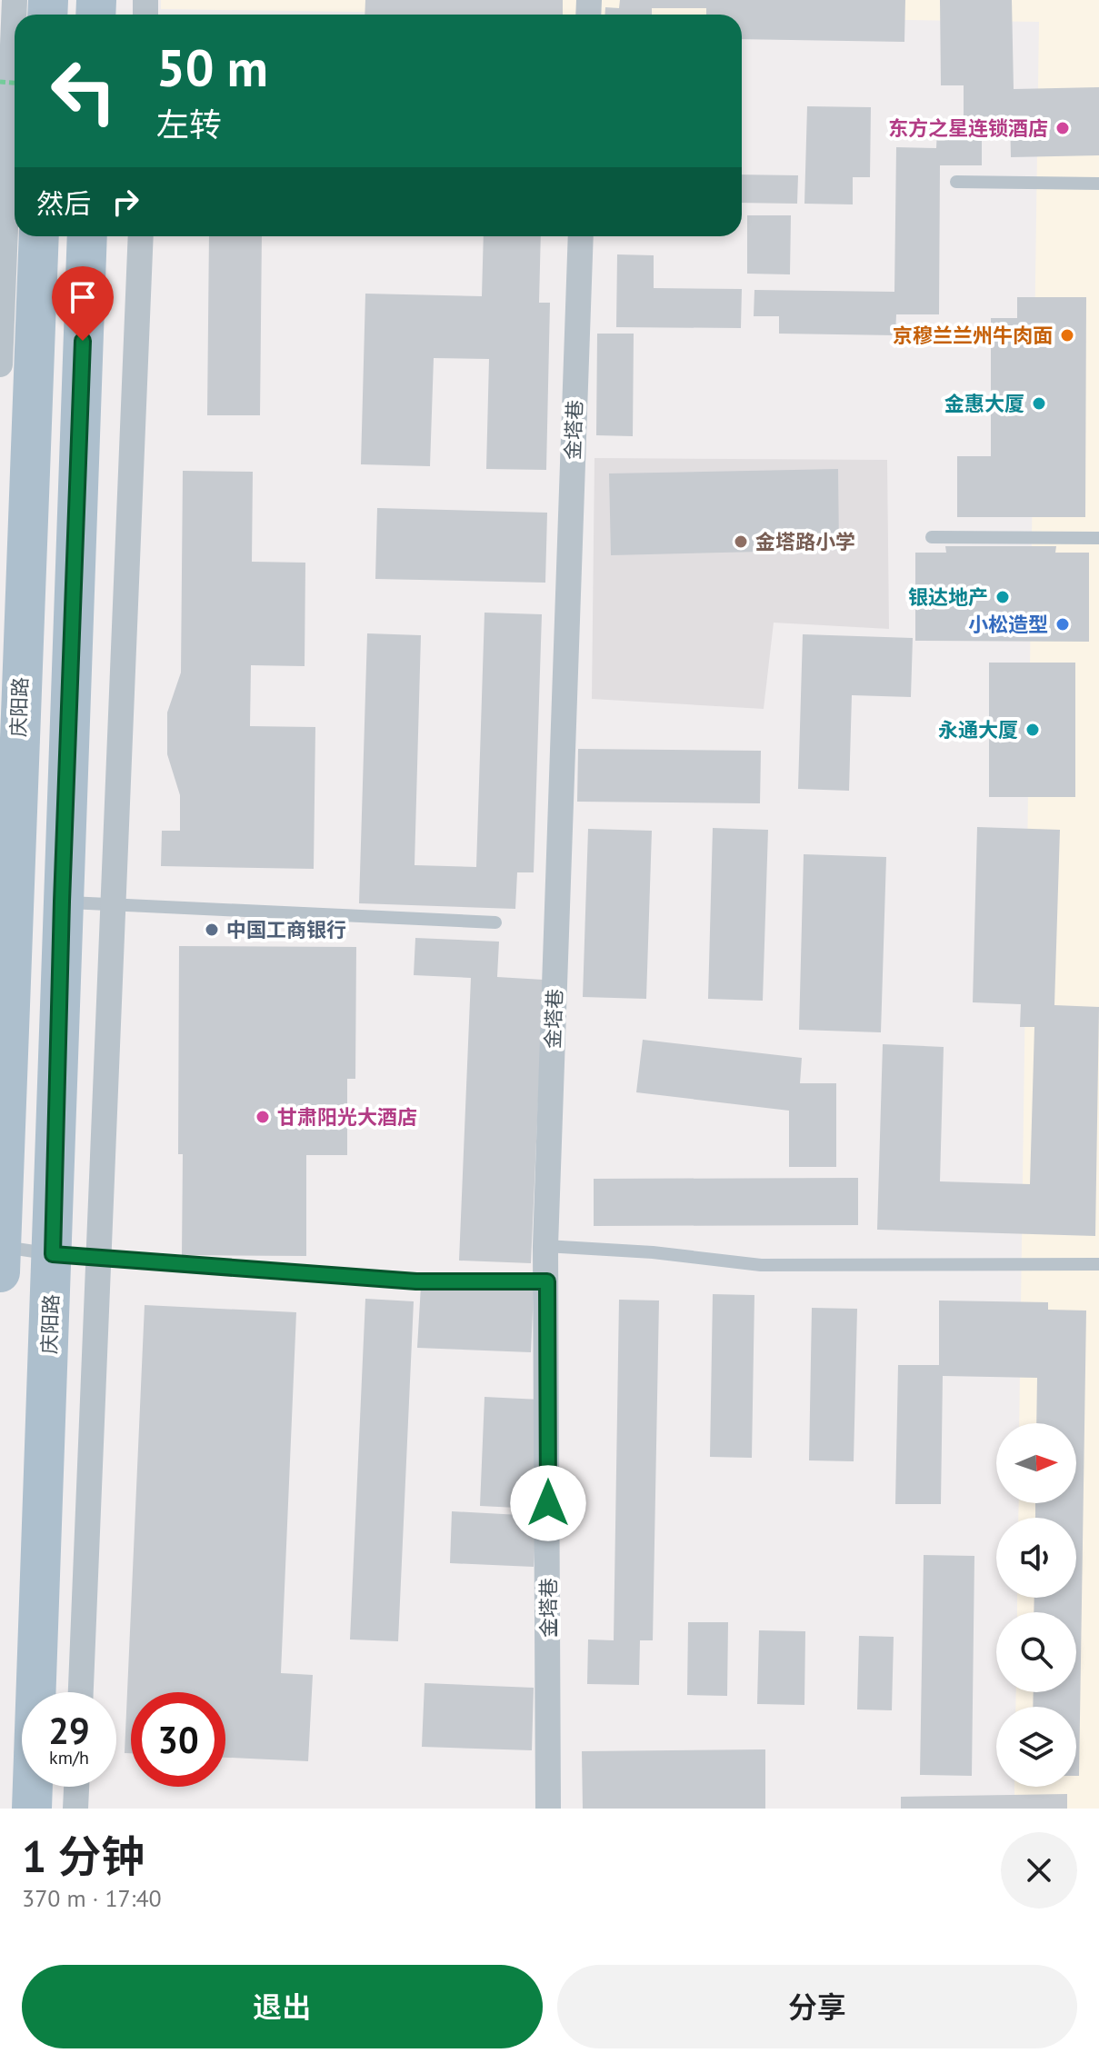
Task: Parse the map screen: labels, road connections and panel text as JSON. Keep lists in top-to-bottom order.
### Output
{
  "streets": {
    "main road": ["庆阳路"],
    "street": ["金塔巷"]
  },
  "places": [
    "东方之星连锁酒店",
    "京穆兰兰州牛肉面",
    "金惠大厦",
    "金塔路小学",
    "银达地产",
    "小松造型",
    "永通大厦",
    "中国工商银行",
    "甘肃阳光大酒店"
  ],
  "north": "right",
  "page": {
    "turn": ["50 m", "左转"],
    "then": "然后",
    "speed": "29 km/h",
    "limit": "30",
    "heading": ["1 分钟", "370 m · 17:40"],
    "buttons": ["退出", "分享"]
  }
}
